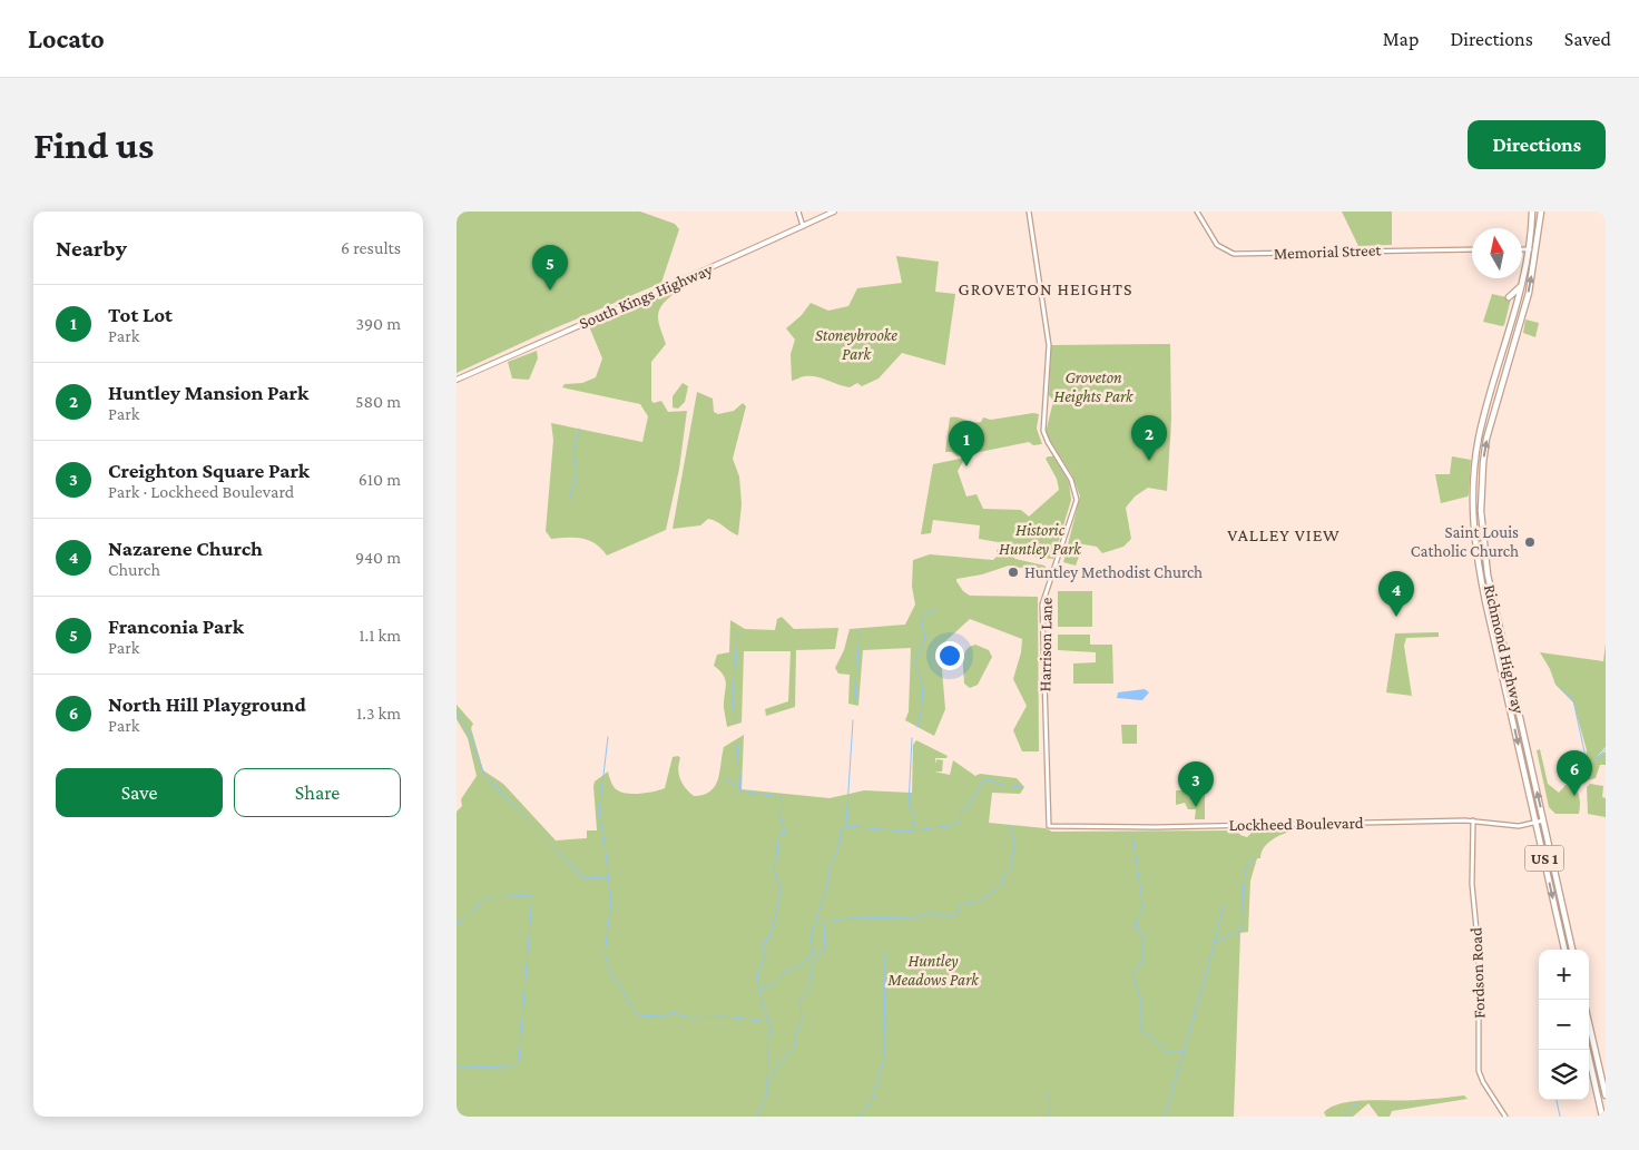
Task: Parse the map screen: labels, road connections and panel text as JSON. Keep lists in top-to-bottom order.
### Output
{
  "streets": {
    "highway": ["Richmond Highway", "US 1"],
    "main road": ["South Kings Highway"],
    "street": [
      "Memorial Street",
      "Harrison Lane",
      "Lockheed Boulevard",
      "Fordson Road"
    ]
  },
  "crossings": [
    ["Harrison Lane", "Lockheed Boulevard"],
    ["Richmond Highway", "Lockheed Boulevard"],
    ["Lockheed Boulevard", "Fordson Road"]
  ],
  "districts": ["GROVETON HEIGHTS", "VALLEY VIEW"],
  "parks": [
    "Stoneybrooke Park",
    "Groveton Heights Park",
    "Historic Huntley Park",
    "Huntley Meadows Park"
  ],
  "places": ["Saint Louis Catholic Church", "Huntley Methodist Church"],
  "north": "top",
  "page": {
    "header": "Locato",
    "nav": ["Map", "Directions", "Saved"],
    "buttons": [
      "Directions",
      ["Save", "Share"]
    ],
    "title": "Find us",
    "heading": ["Nearby", "6 results"],
    "pins": [
      "5",
      "2",
      "1",
      "4",
      "6",
      "3"
    ],
    "list": [
      {
        "mark": "1",
        "name": "Tot Lot",
        "note": "Park",
        "value": "390 m"
      },
      {
        "mark": "2",
        "name": "Huntley Mansion Park",
        "note": "Park",
        "value": "580 m"
      },
      {
        "mark": "3",
        "name": "Creighton Square Park",
        "note": "Park · Lockheed Boulevard",
        "value": "610 m"
      },
      {
        "mark": "4",
        "name": "Nazarene Church",
        "note": "Church",
        "value": "940 m"
      },
      {
        "mark": "5",
        "name": "Franconia Park",
        "note": "Park",
        "value": "1.1 km"
      },
      {
        "mark": "6",
        "name": "North Hill Playground",
        "note": "Park",
        "value": "1.3 km"
      }
    ],
    "map_buttons": ["+", "−"]
  }
}
